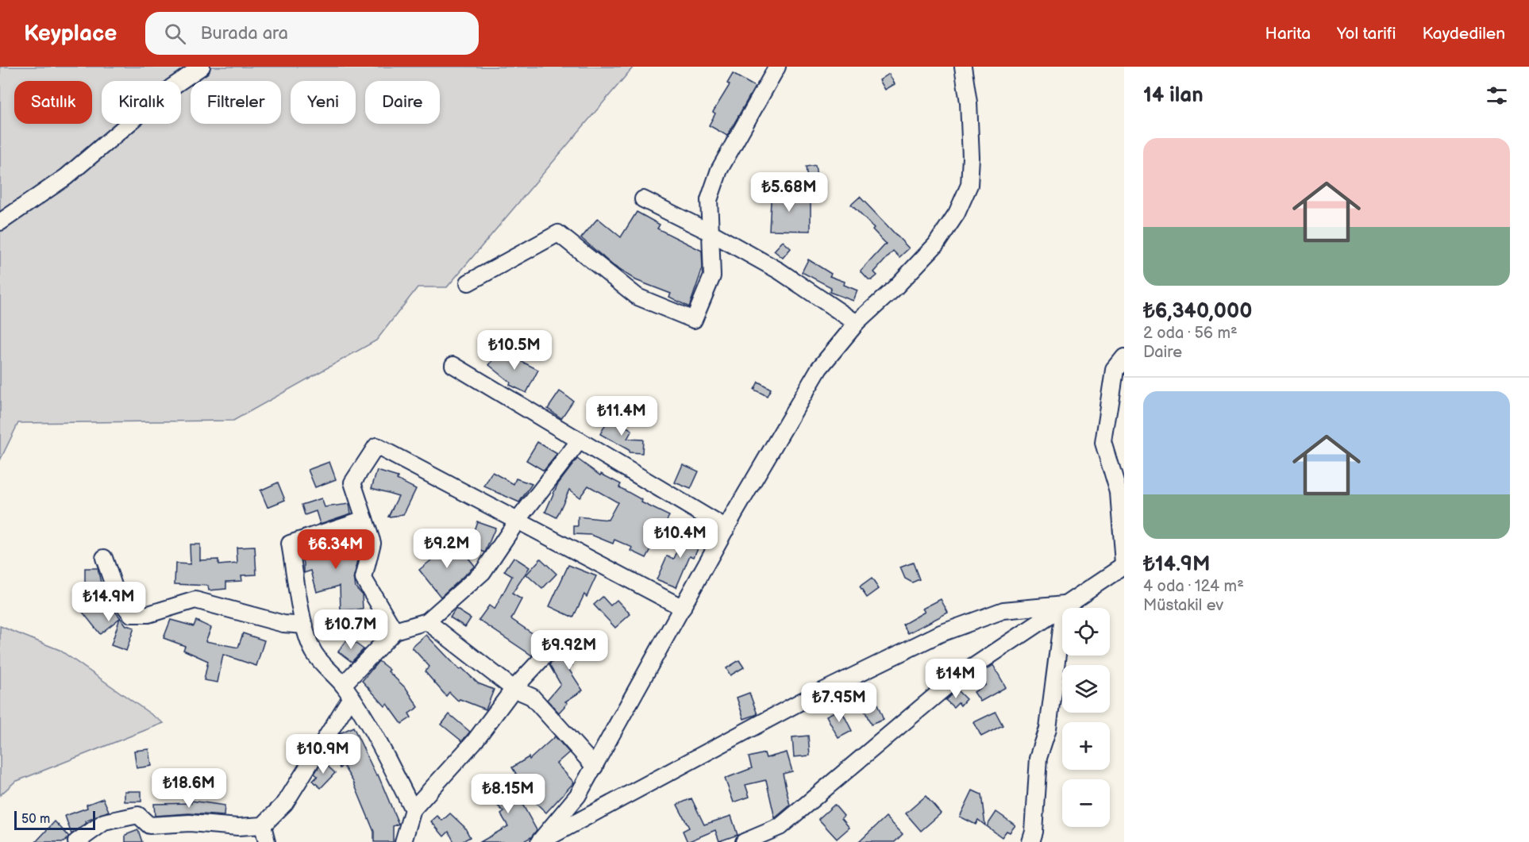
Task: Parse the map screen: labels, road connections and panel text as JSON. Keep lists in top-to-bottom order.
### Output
{
  "scale_bar": "50 m",
  "page": {
    "header": "Keyplace",
    "search": "Burada ara",
    "nav": ["Harita", "Yol tarifi", "Kaydedilen"],
    "heading": "14 ilan",
    "chip": [
      "Satılık",
      "Kiralık",
      "Filtreler",
      "Yeni",
      "Daire"
    ],
    "list": [
      {
        "name": "₺6,340,000",
        "note": "2 oda · 56 m² · Daire"
      },
      {
        "name": "₺14.9M",
        "note": "4 oda · 124 m² · Müstakil ev"
      }
    ],
    "price": [
      "₺5.68M",
      "₺10.5M",
      "₺11.4M",
      "₺10.4M",
      "₺9.2M",
      "₺6.34M",
      "₺14.9M",
      "₺10.7M",
      "₺9.92M",
      "₺14M",
      "₺7.95M",
      "₺10.9M",
      "₺18.6M",
      "₺8.15M"
    ],
    "map_buttons": ["+", "−"],
    "scale": "50 m"
  }
}
